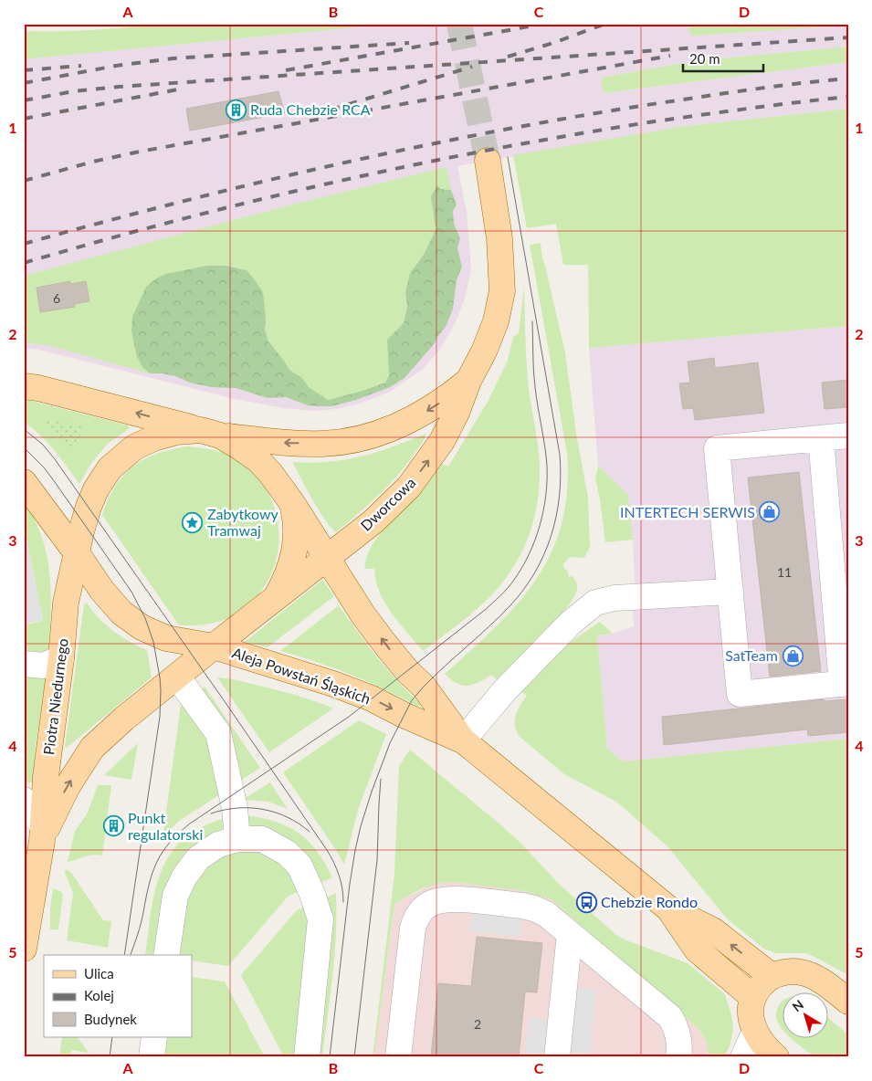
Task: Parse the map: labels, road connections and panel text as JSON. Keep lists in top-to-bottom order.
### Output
{
  "streets": {
    "main road": ["Dworcowa", "Aleja Powstań Śląskich", "Piotra Niedurnego"]
  },
  "crossings": [
    ["Dworcowa", "Aleja Powstań Śląskich"],
    ["Dworcowa", "Piotra Niedurnego"],
    ["Aleja Powstań Śląskich", "Piotra Niedurnego"]
  ],
  "places": {
    "building": ["Ruda Chebzie RCA", "Punkt regulatorski"],
    "shop": ["INTERTECH SERWIS", "SatTeam"],
    "place": ["Zabytkowy Tramwaj"],
    "bus stop": ["Chebzie Rondo"]
  },
  "house_numbers": ["6", "11", "2"],
  "legend": ["Ulica", "Kolej", "Budynek"],
  "scale_bar": "20 m",
  "north": "top left",
  "grid": {
    "columns": [
      "A",
      "B",
      "C",
      "D"
    ],
    "rows": [
      "1",
      "2",
      "3",
      "4",
      "5"
    ]
  }
}
